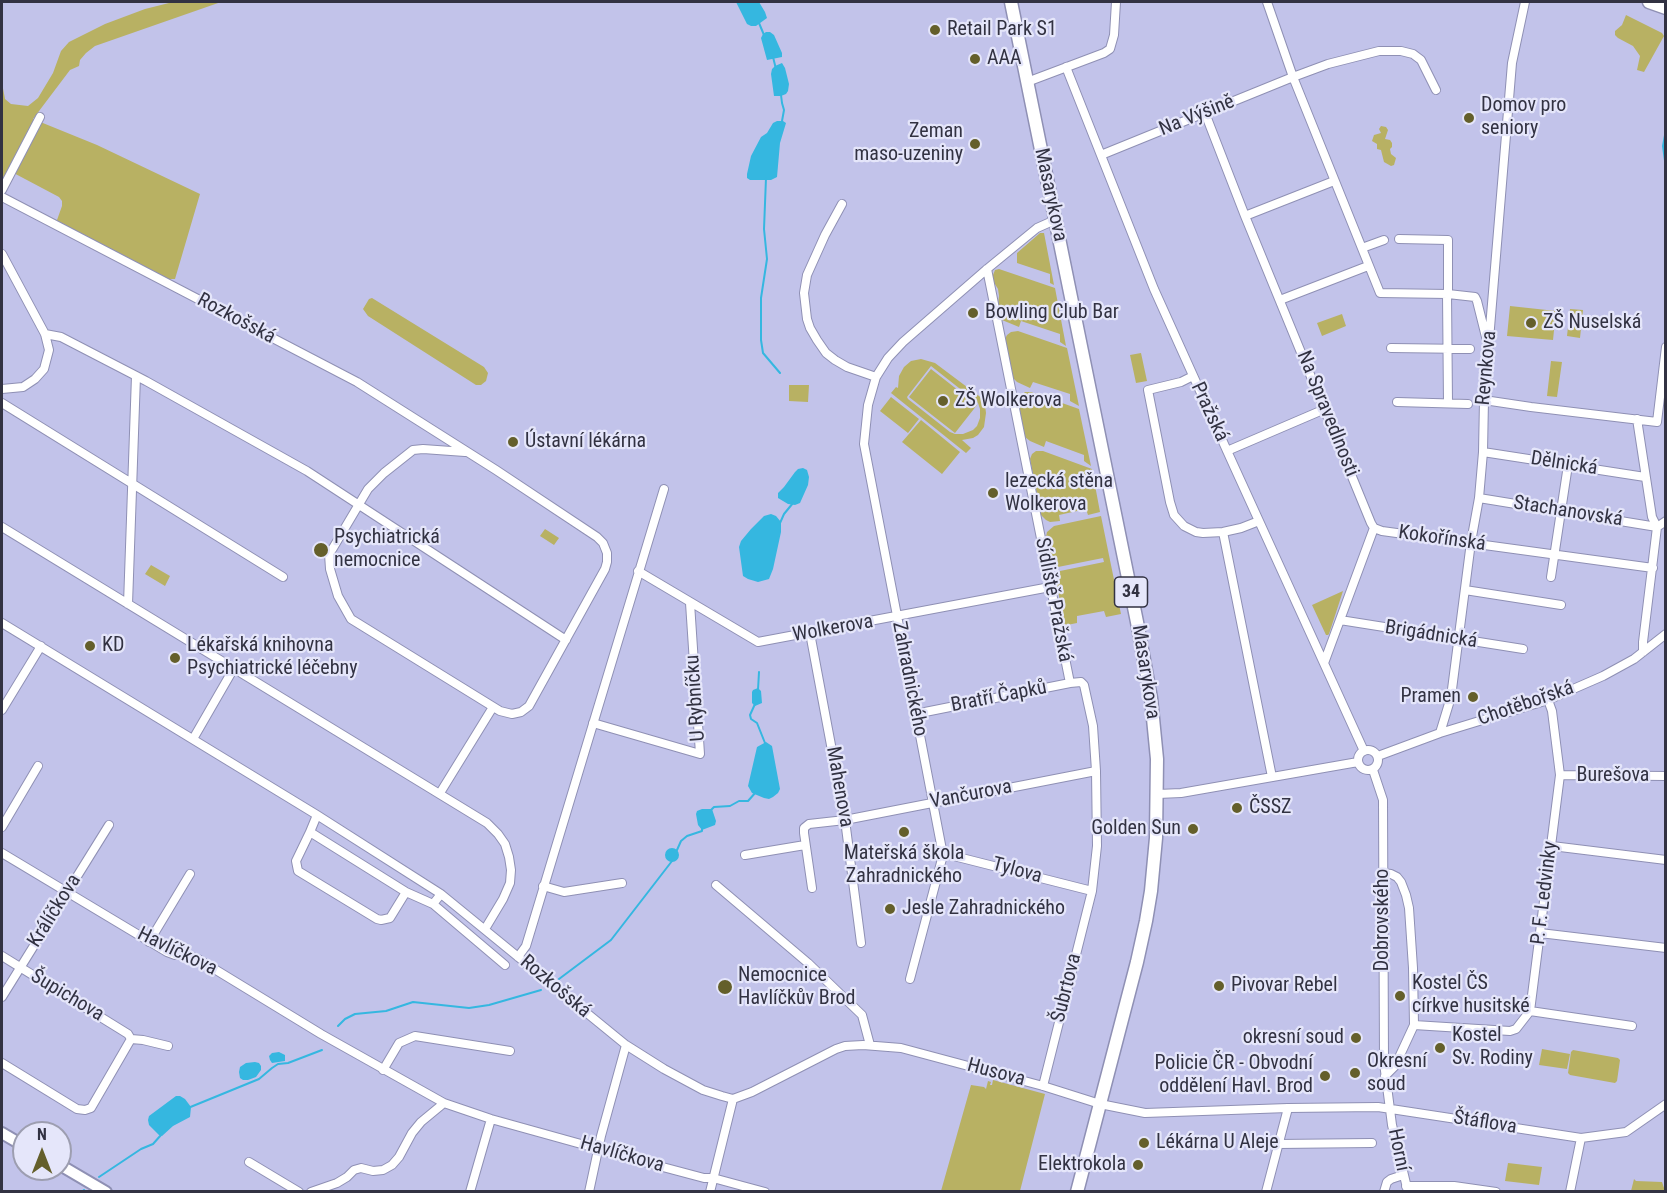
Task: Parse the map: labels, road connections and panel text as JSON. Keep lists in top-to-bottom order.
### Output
{
  "streets": {
    "main road": ["Masarykova", "34"],
    "street": [
      "Na Výšině",
      "Rozkošská",
      "Reynkova",
      "Pražská",
      "Na Spravedlnosti",
      "Dělnická",
      "Stachanovská",
      "Kokořínská",
      "Sídliště Pražská",
      "Wolkerova",
      "Brigádnická",
      "Zahradnického",
      "Bratří Čapků",
      "U Rybníčku",
      "Chotěbořská",
      "Burešova",
      "Mahenova",
      "Vančurova",
      "Tylova",
      "P. F. Ledvinky",
      "Králíčkova",
      "Dobrovského",
      "Havlíčkova",
      "Šubrtova",
      "Šupichova",
      "Husova",
      "Štáflova",
      "Horní"
    ]
  },
  "crossings": [
    ["Na Výšině", "Pražská"],
    ["Na Výšině", "Na Spravedlnosti"],
    ["Masarykova", "34"],
    ["Masarykova", "Zahradnického"],
    ["Masarykova", "Husova"],
    ["Reynkova", "Dělnická"],
    ["Reynkova", "Stachanovská"],
    ["Reynkova", "Kokořínská"],
    ["Reynkova", "Brigádnická"],
    ["Reynkova", "Chotěbořská"],
    ["Pražská", "Kokořínská"],
    ["Pražská", "Chotěbořská"],
    ["Pražská", "Dobrovského"],
    ["Na Spravedlnosti", "Kokořínská"],
    ["Kokořínská", "Brigádnická"],
    ["Sídliště Pražská", "Wolkerova"],
    ["Sídliště Pražská", "Zahradnického"],
    ["Sídliště Pražská", "Bratří Čapků"],
    ["Sídliště Pražská", "Vančurova"],
    ["Sídliště Pražská", "Tylova"],
    ["Sídliště Pražská", "Šubrtova"],
    ["Wolkerova", "Zahradnického"],
    ["Wolkerova", "U Rybníčku"],
    ["Wolkerova", "Mahenova"],
    ["Zahradnického", "Bratří Čapků"],
    ["Zahradnického", "Vančurova"],
    ["Zahradnického", "Tylova"],
    ["Chotěbořská", "P. F. Ledvinky"],
    ["Chotěbořská", "Dobrovského"],
    ["Burešova", "P. F. Ledvinky"],
    ["Mahenova", "Vančurova"],
    ["Tylova", "Šubrtova"],
    ["Králíčkova", "Havlíčkova"],
    ["Králíčkova", "Šupichova"],
    ["Dobrovského", "Husova"],
    ["Dobrovského", "Štáflova"],
    ["Dobrovského", "Horní"],
    ["Šubrtova", "Husova"],
    ["Husova", "Štáflova"],
    ["Husova", "Horní"],
    ["Štáflova", "Horní"]
  ],
  "places": [
    "Retail Park S1",
    "AAA",
    "Domov pro seniory",
    "Zeman maso-uzeniny",
    "Bowling Club Bar",
    "ZŠ Nuselská",
    "ZŠ Wolkerova",
    "Ústavní lékárna",
    "lezecká stěna Wolkerova",
    "Psychiatrická nemocnice",
    "KD",
    "Lékařská knihovna Psychiatrické léčebny",
    "Pramen",
    "ČSSZ",
    "Golden Sun",
    "Mateřská škola Zahradnického",
    "Jesle Zahradnického",
    "Pivovar Rebel",
    "Nemocnice Havlíčkův Brod",
    "Kostel ČS církve husitské",
    "okresní soud",
    "Kostel Sv. Rodiny",
    "Okresní soud",
    "Policie ČR - Obvodní oddělení Havl. Brod",
    "Lékárna U Aleje",
    "Elektrokola"
  ],
  "north": "top"
}
